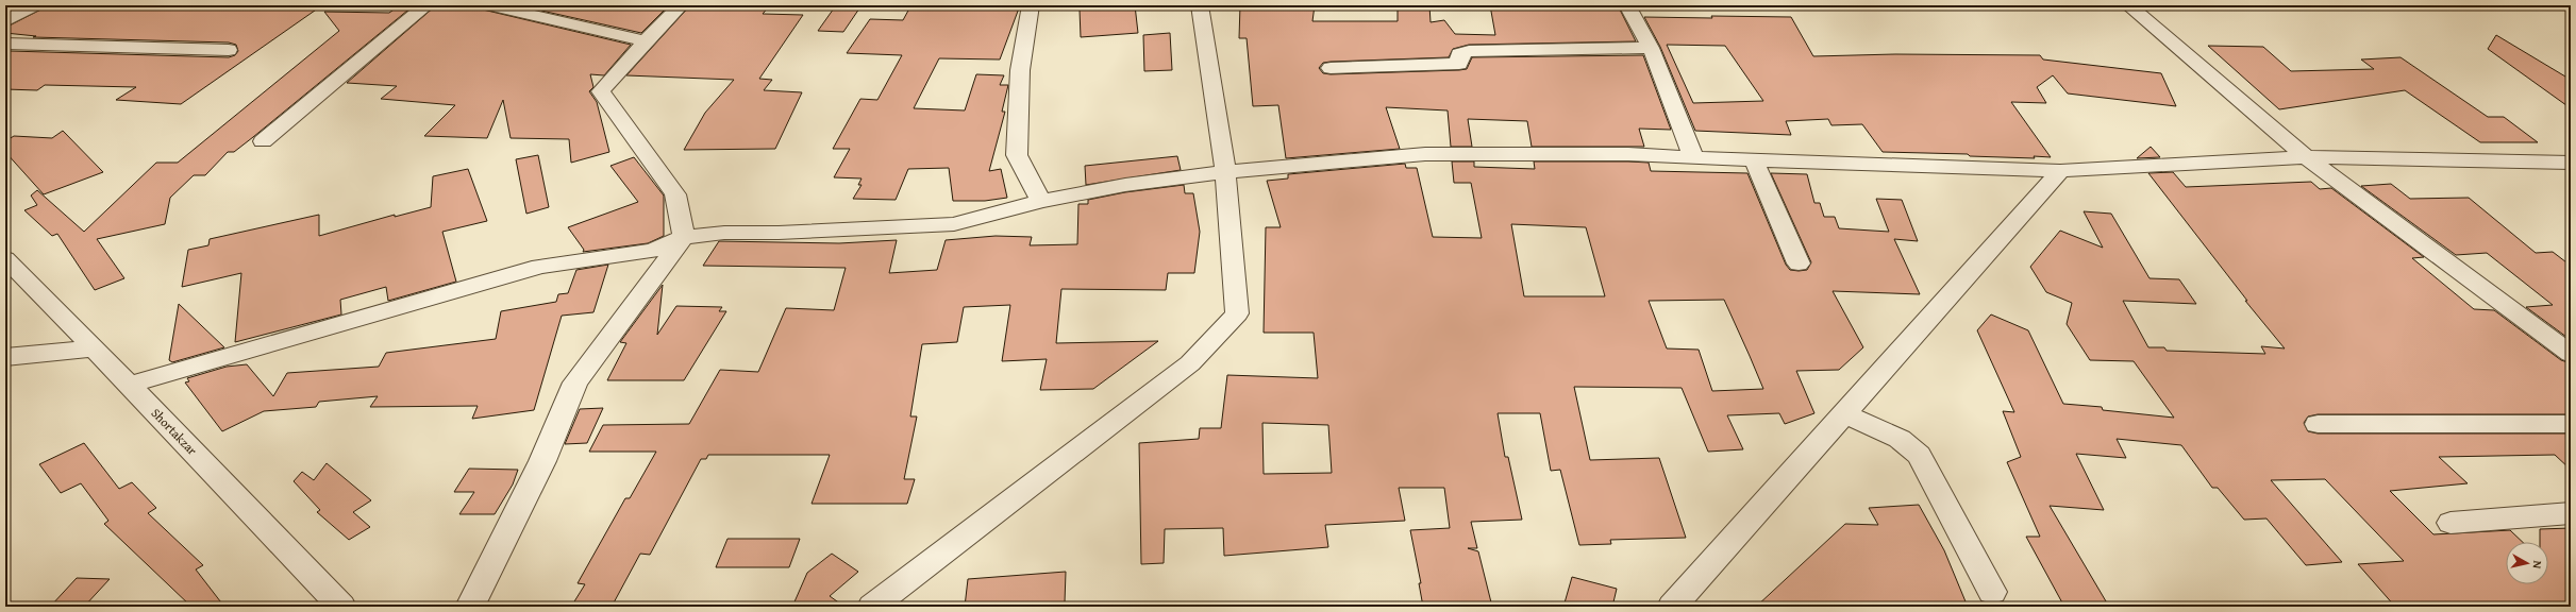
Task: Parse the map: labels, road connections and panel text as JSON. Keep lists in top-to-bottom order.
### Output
{
  "streets": {
    "street": ["Shortakzar"]
  },
  "north": "right"
}
